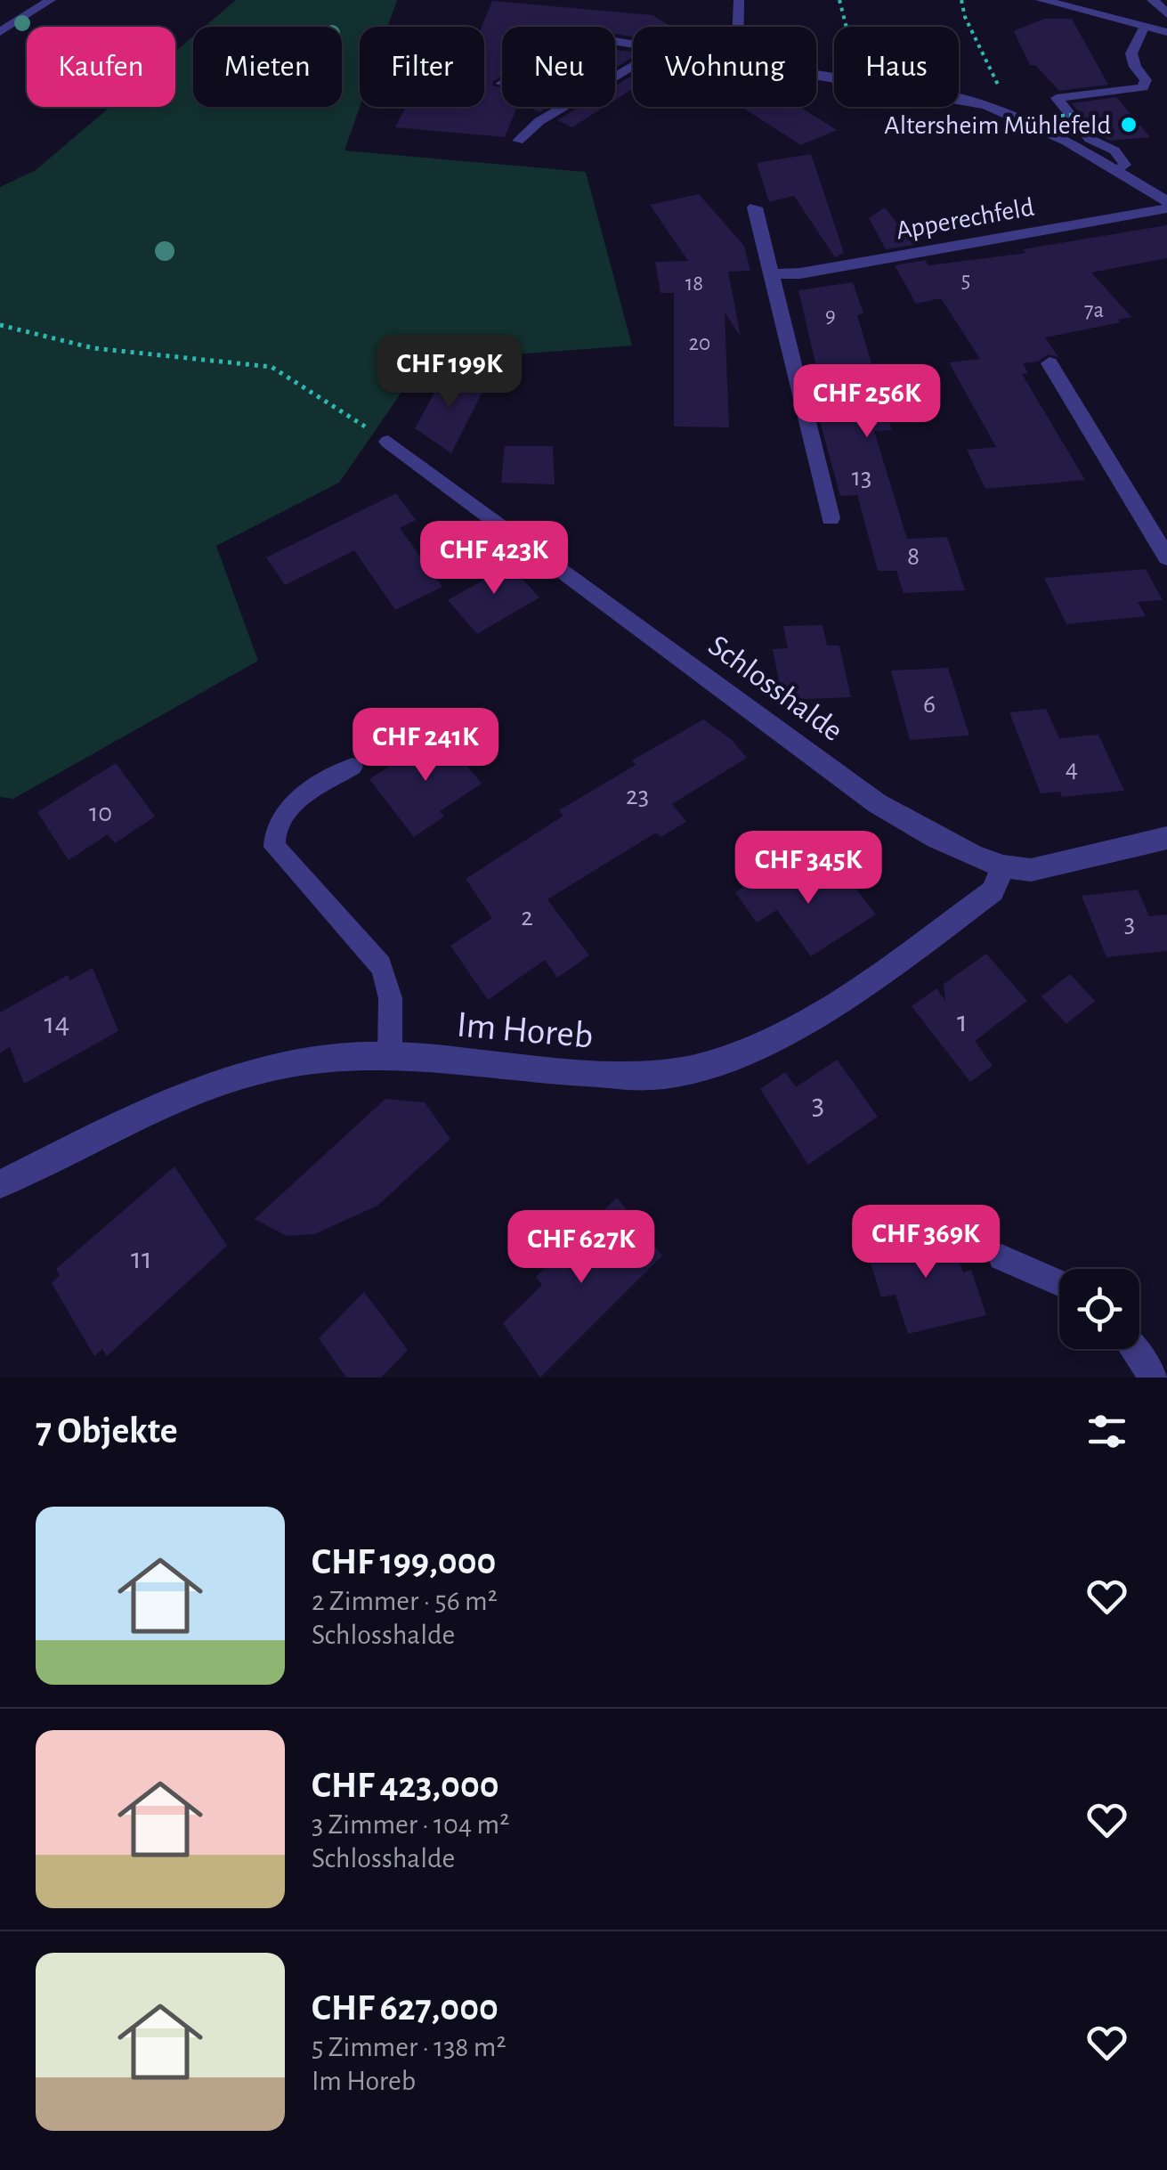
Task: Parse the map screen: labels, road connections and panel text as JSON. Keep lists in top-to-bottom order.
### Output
{
  "streets": {
    "street": ["Apperechfeld", "Schlosshalde", "Im Horeb"]
  },
  "crossings": [
    ["Schlosshalde", "Im Horeb"]
  ],
  "places": ["Altersheim Mühlefeld"],
  "house_numbers": [
    "5",
    "18",
    "7a",
    "9",
    "20",
    "13",
    "8",
    "6",
    "4",
    "23",
    "10",
    "2",
    "3",
    "1",
    "14",
    "3",
    "11"
  ],
  "page": {
    "chip": [
      "Kaufen",
      "Mieten",
      "Filter",
      "Neu",
      "Wohnung",
      "Haus"
    ],
    "price": [
      "CHF 199K",
      "CHF 256K",
      "CHF 423K",
      "CHF 241K",
      "CHF 345K",
      "CHF 369K",
      "CHF 627K"
    ],
    "heading": "7 Objekte",
    "list": [
      {
        "name": "CHF 199,000",
        "note": "2 Zimmer · 56 m² · Schlosshalde"
      },
      {
        "name": "CHF 423,000",
        "note": "3 Zimmer · 104 m² · Schlosshalde"
      },
      {
        "name": "CHF 627,000",
        "note": "5 Zimmer · 138 m² · Im Horeb"
      }
    ]
  }
}
